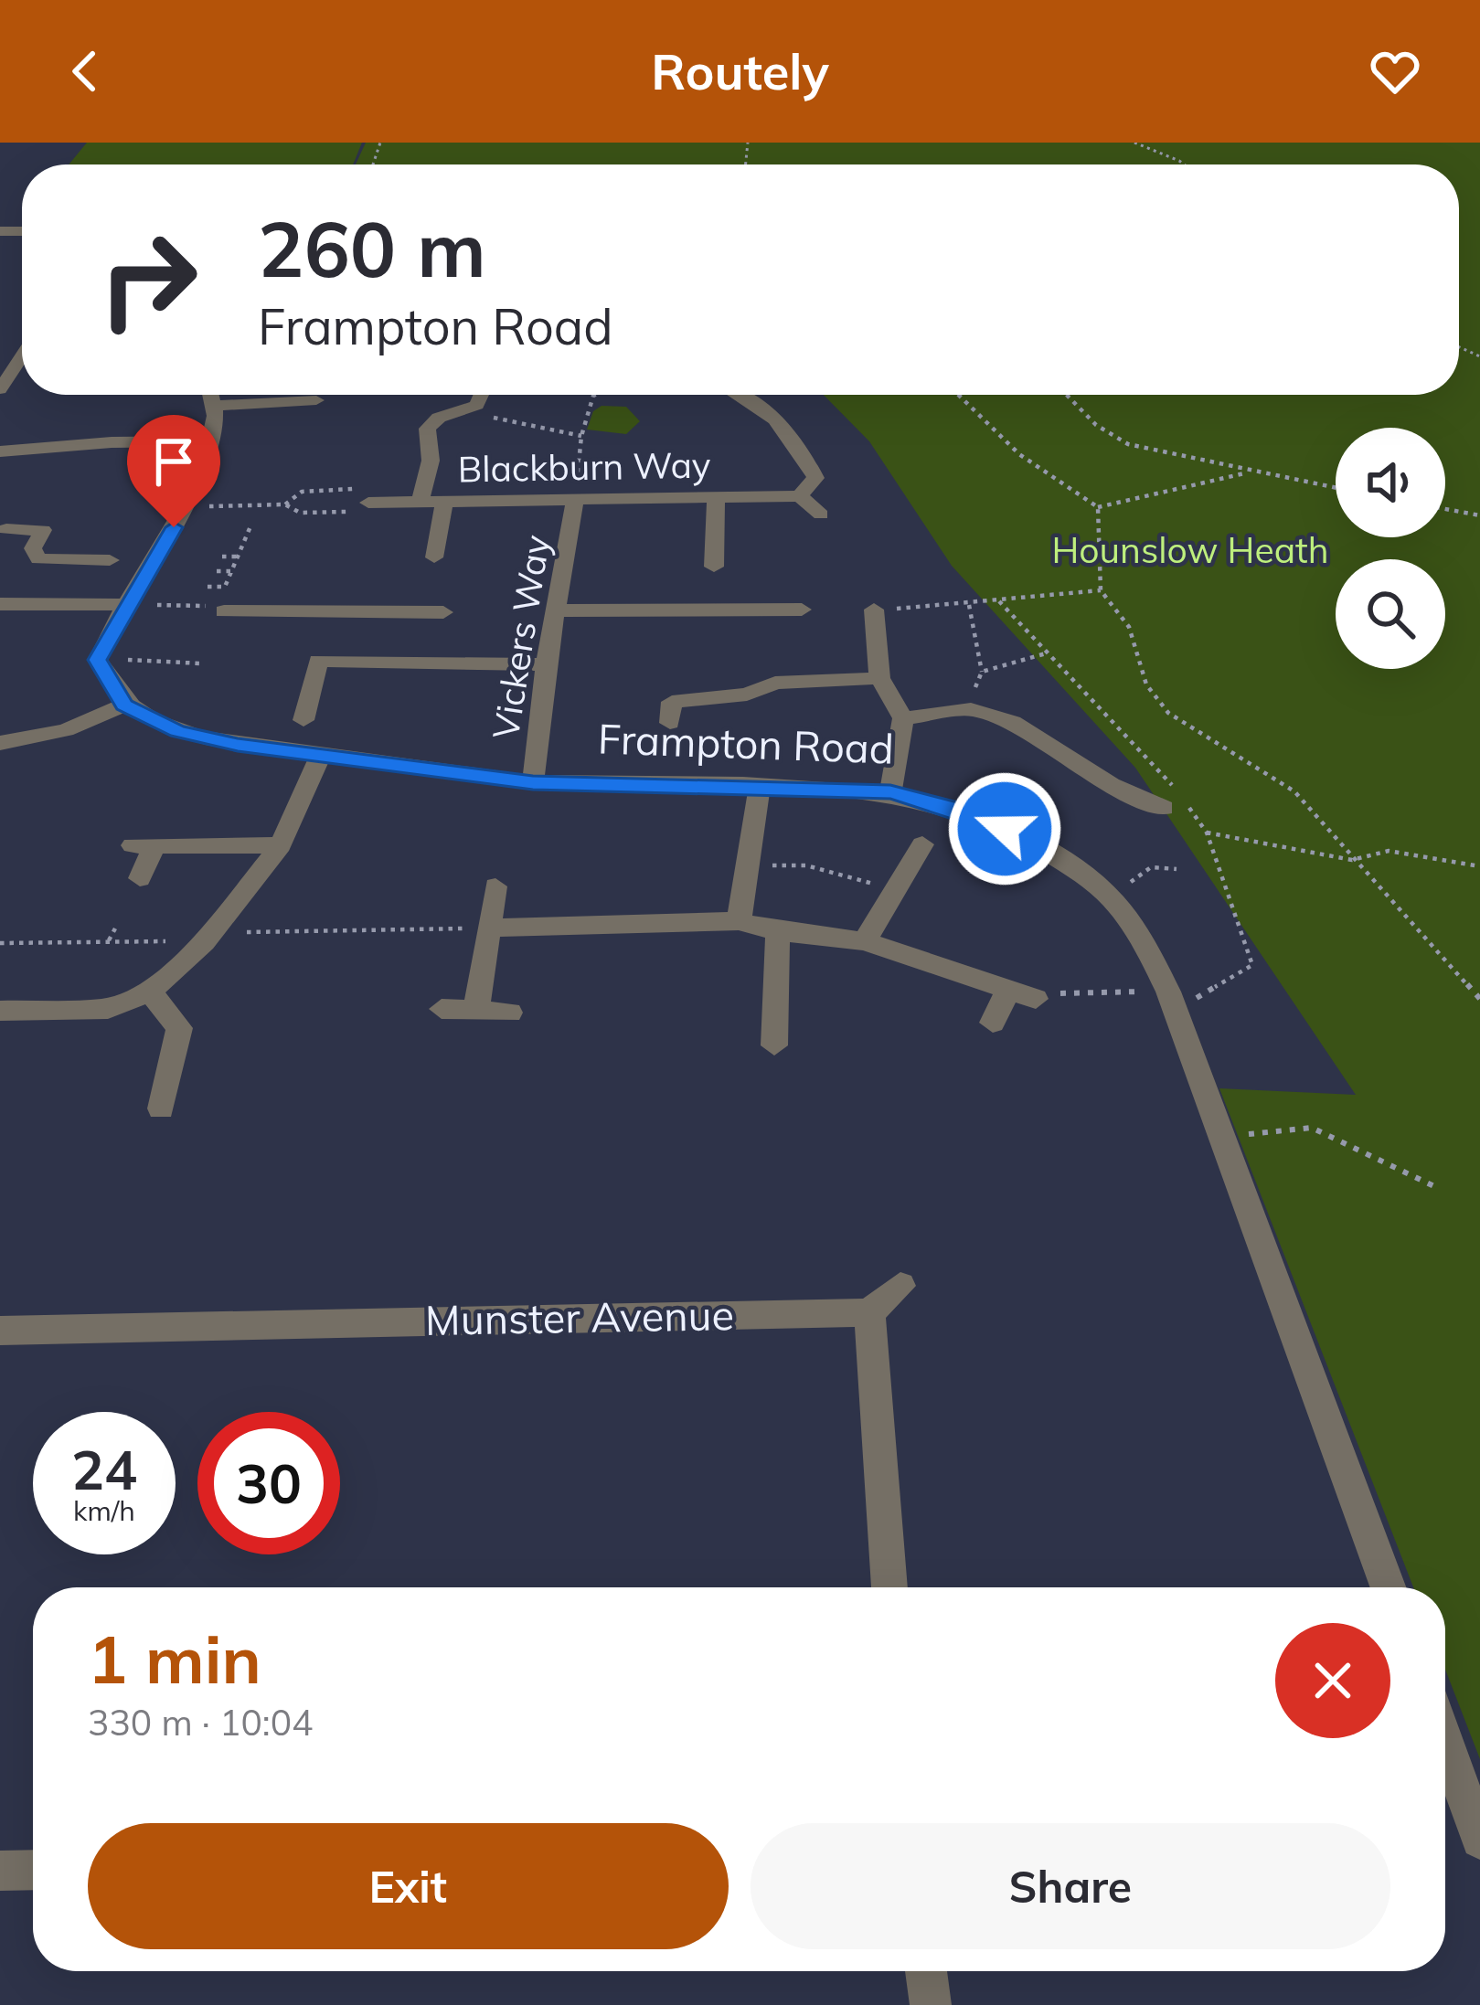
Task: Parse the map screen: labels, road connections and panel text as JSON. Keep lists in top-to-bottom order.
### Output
{
  "streets": {
    "street": [
      "Blackburn Way",
      "Vickers Way",
      "Frampton Road",
      "Munster Avenue"
    ]
  },
  "crossings": [
    ["Blackburn Way", "Vickers Way"],
    ["Vickers Way", "Frampton Road"]
  ],
  "parks": ["Hounslow Heath"],
  "page": {
    "header": "Routely",
    "turn": ["260 m", "Frampton Road"],
    "speed": "24 km/h",
    "limit": "30",
    "heading": ["1 min", "330 m · 10:04"],
    "buttons": ["Exit", "Share"]
  }
}
